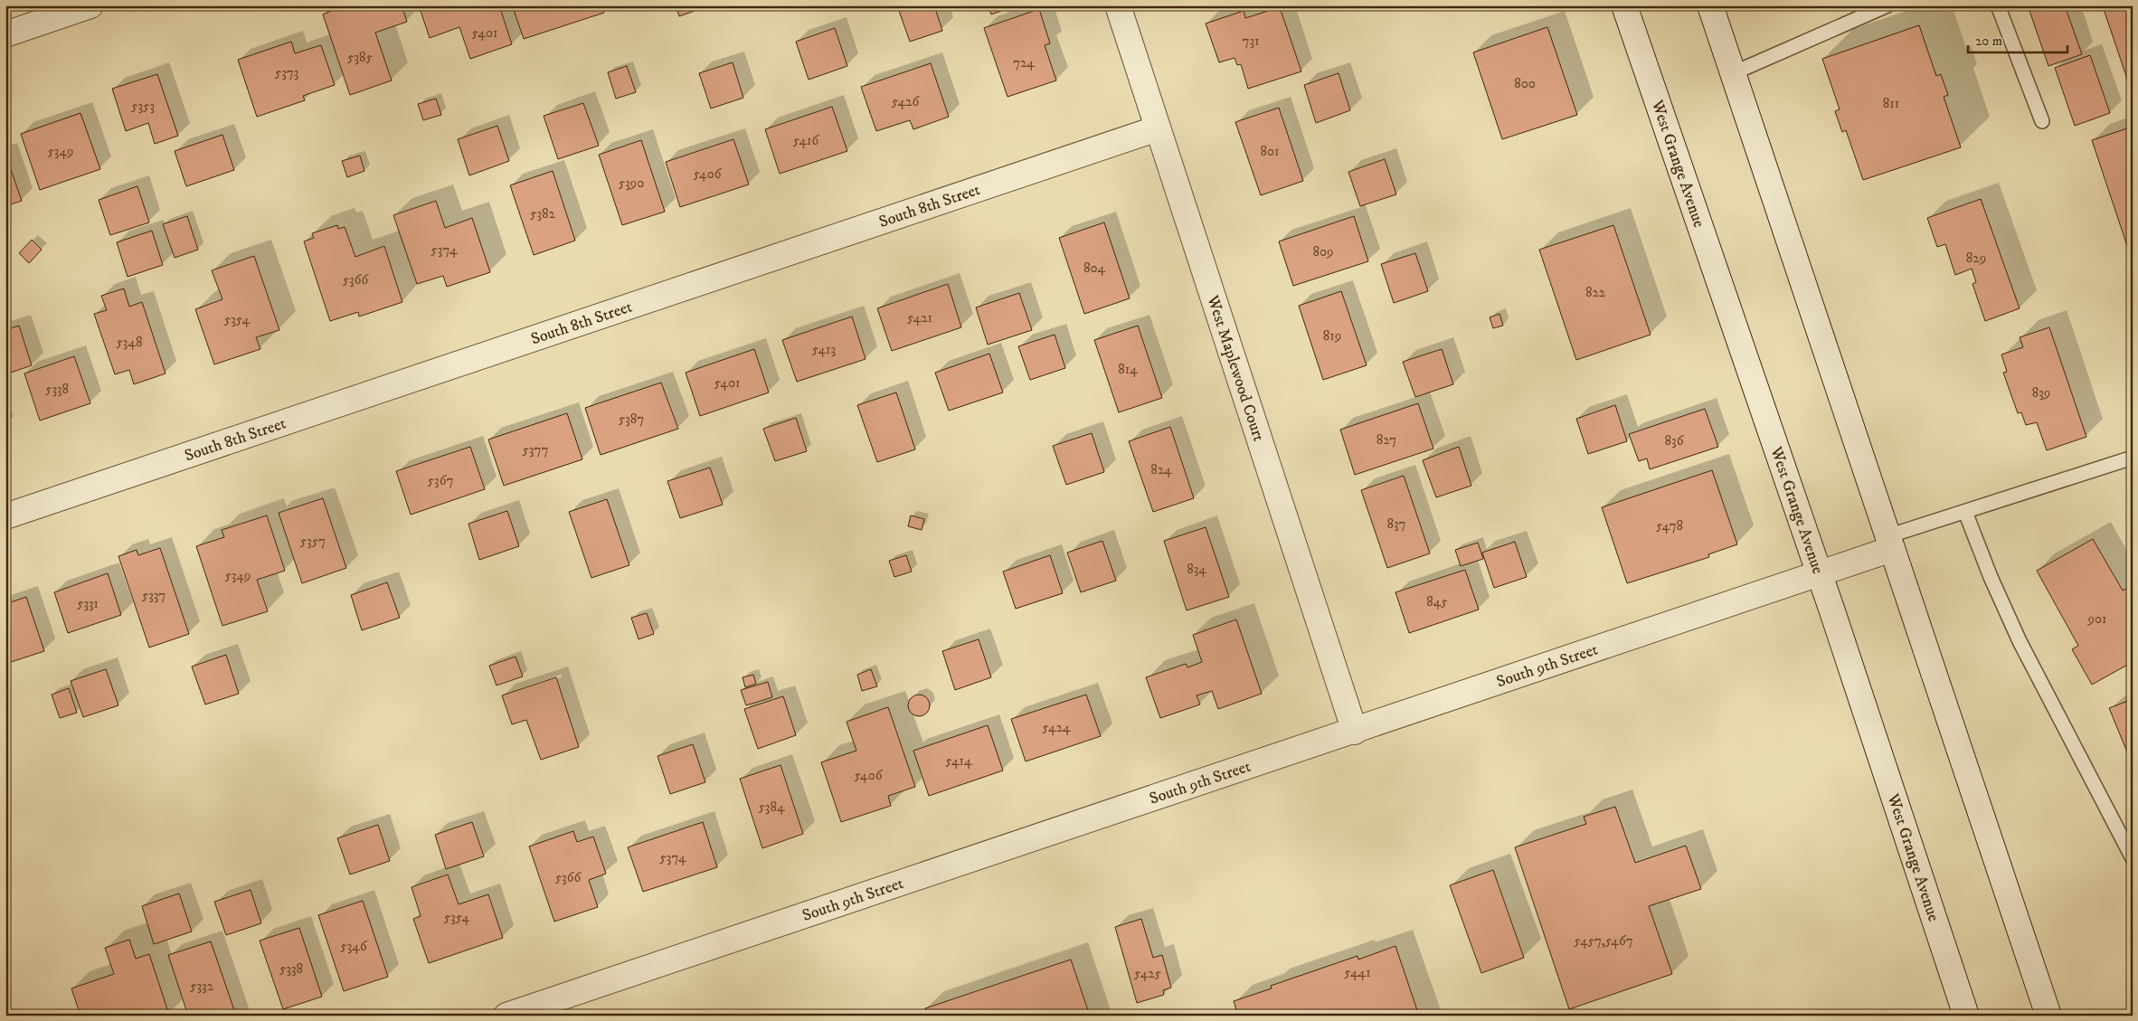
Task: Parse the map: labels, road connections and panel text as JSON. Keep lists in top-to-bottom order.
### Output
{
  "streets": {
    "street": [
      "West Grange Avenue",
      "South 8th Street",
      "West Maplewood Court",
      "South 9th Street"
    ]
  },
  "crossings": [
    ["West Grange Avenue", "South 9th Street"],
    ["South 8th Street", "West Maplewood Court"],
    ["West Maplewood Court", "South 9th Street"]
  ],
  "house_numbers": [
    "5401",
    "731",
    "5385",
    "724",
    "5373",
    "800",
    "5426",
    "811",
    "5353",
    "5416",
    "5349",
    "801",
    "5406",
    "5390",
    "5382",
    "5374",
    "809",
    "829",
    "804",
    "5366",
    "822",
    "5421",
    "5354",
    "819",
    "5348",
    "5413",
    "814",
    "5401",
    "5338",
    "839",
    "5387",
    "827",
    "836",
    "5377",
    "824",
    "5367",
    "837",
    "5478",
    "5357",
    "834",
    "5349",
    "5337",
    "845",
    "5331",
    "901",
    "5424",
    "5414",
    "5406",
    "5384",
    "5374",
    "5366",
    "5354",
    "5457,5467",
    "5346",
    "5338",
    "5441",
    "5425",
    "5332"
  ],
  "scale_bar": "20 m"
}
